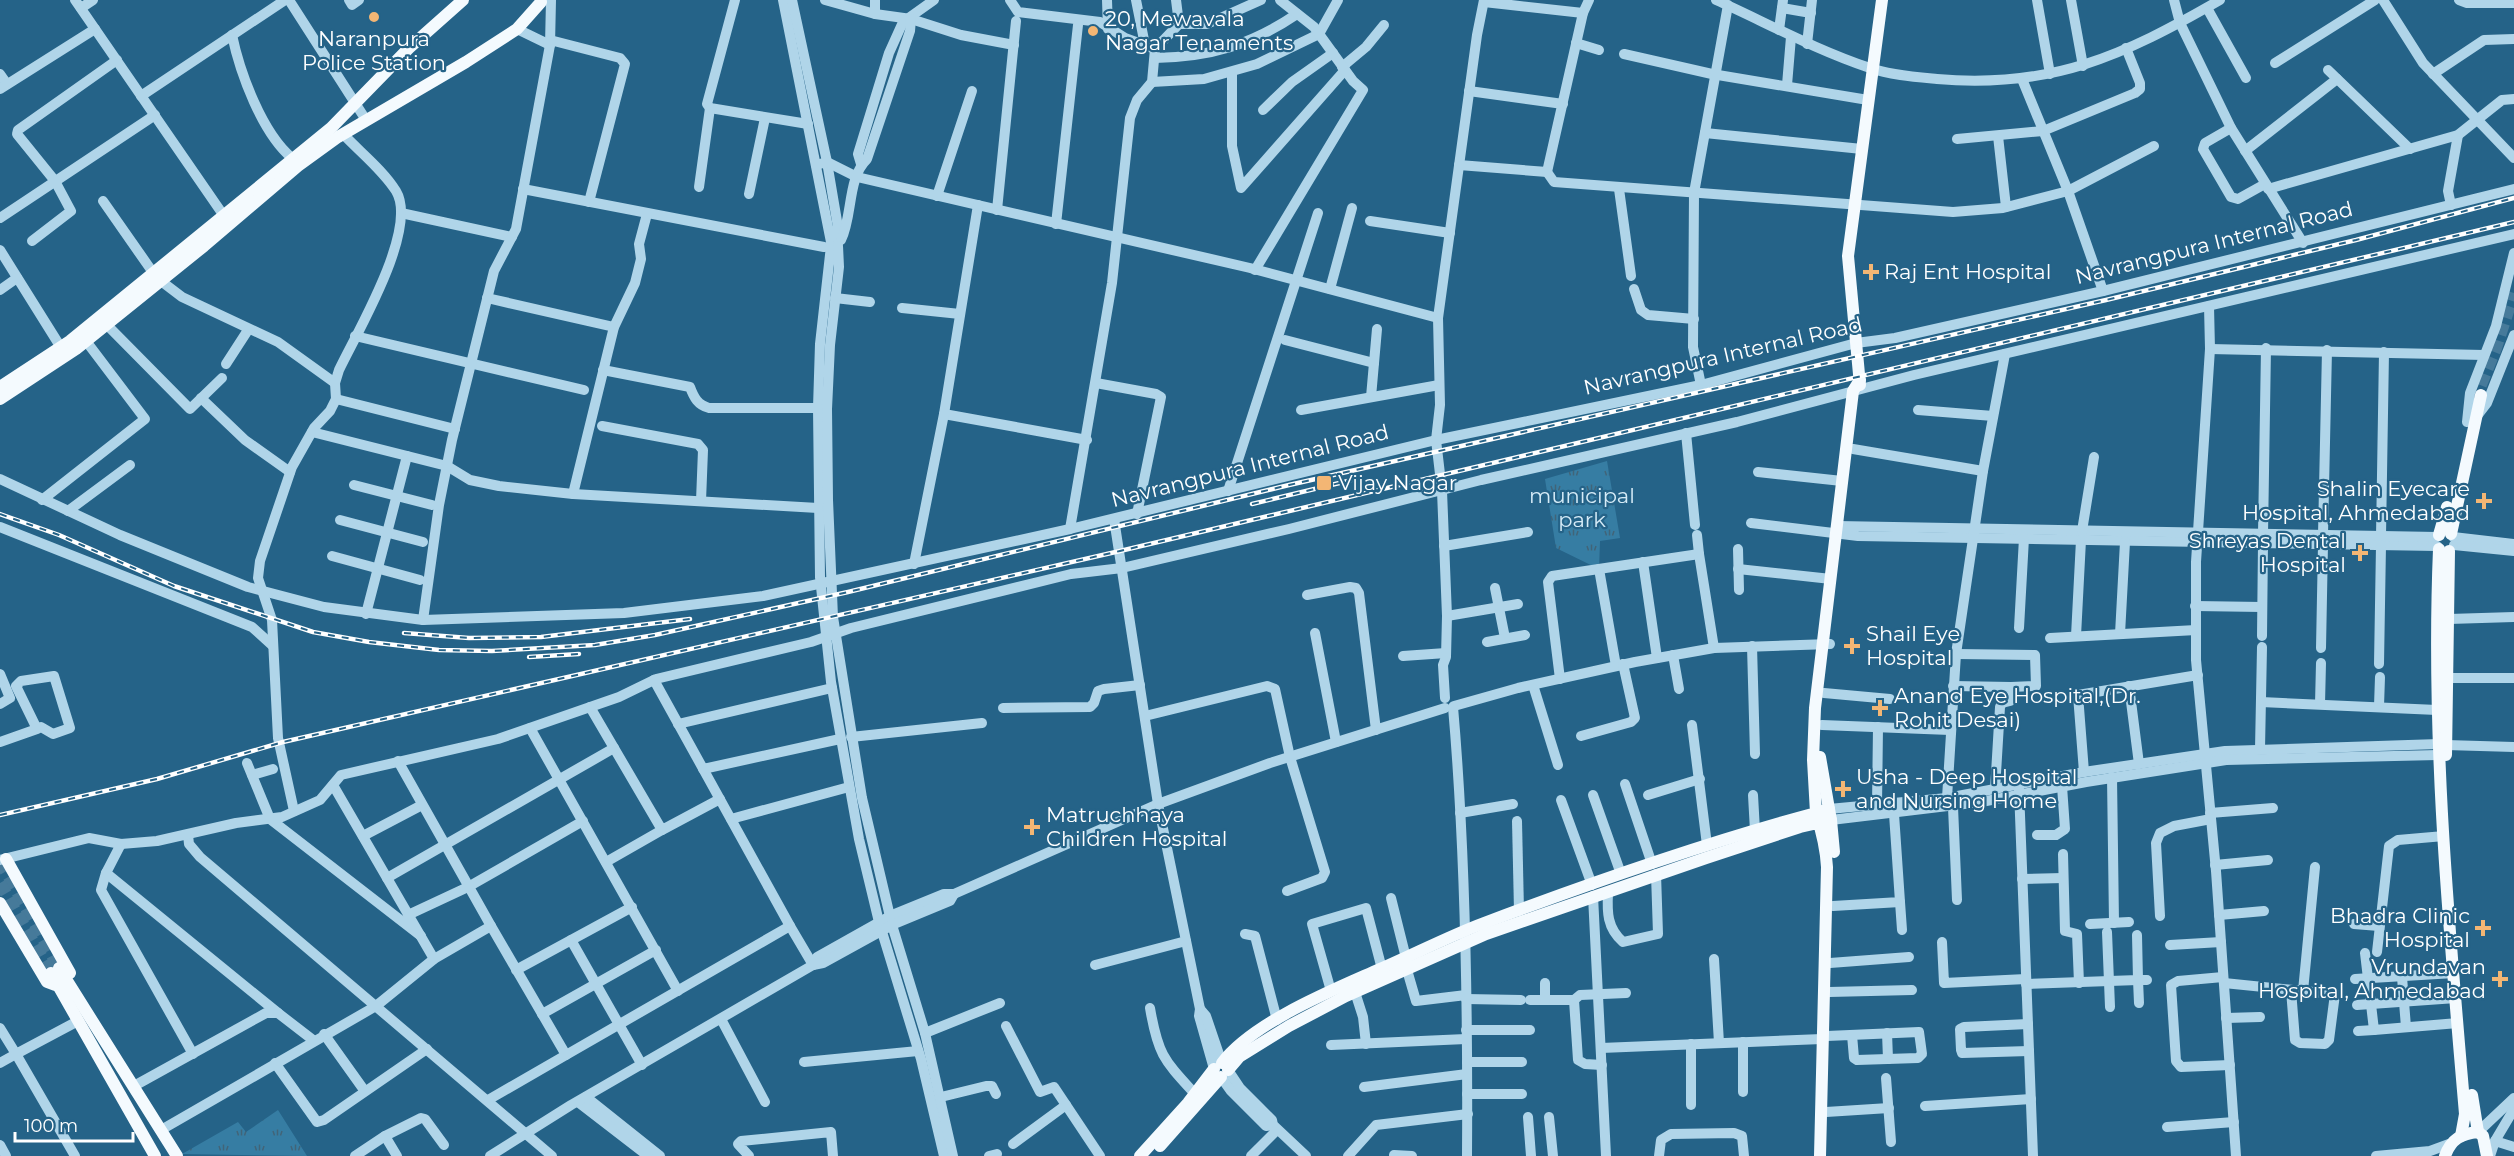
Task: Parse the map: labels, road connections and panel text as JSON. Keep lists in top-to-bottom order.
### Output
{
  "streets": {
    "street": ["Navrangpura Internal Road"]
  },
  "parks": ["municipal park"],
  "places": {
    "other": ["Naranpura Police Station", "20, Mewavala Nagar Tenaments"],
    "health": [
      "Raj Ent Hospital",
      "Shalin Eyecare Hospital, Ahmedabad",
      "Shreyas Dental Hospital",
      "Shail Eye Hospital",
      "Anand Eye Hospital,(Dr. Rohit Desai)",
      "Usha - Deep Hospital and Nursing Home",
      "Matruchhaya Children Hospital",
      "Bhadra Clinic Hospital",
      "Vrundavan Hospital, Ahmedabad"
    ],
    "transit": ["Vijay Nagar"]
  },
  "scale_bar": "100 m"
}
